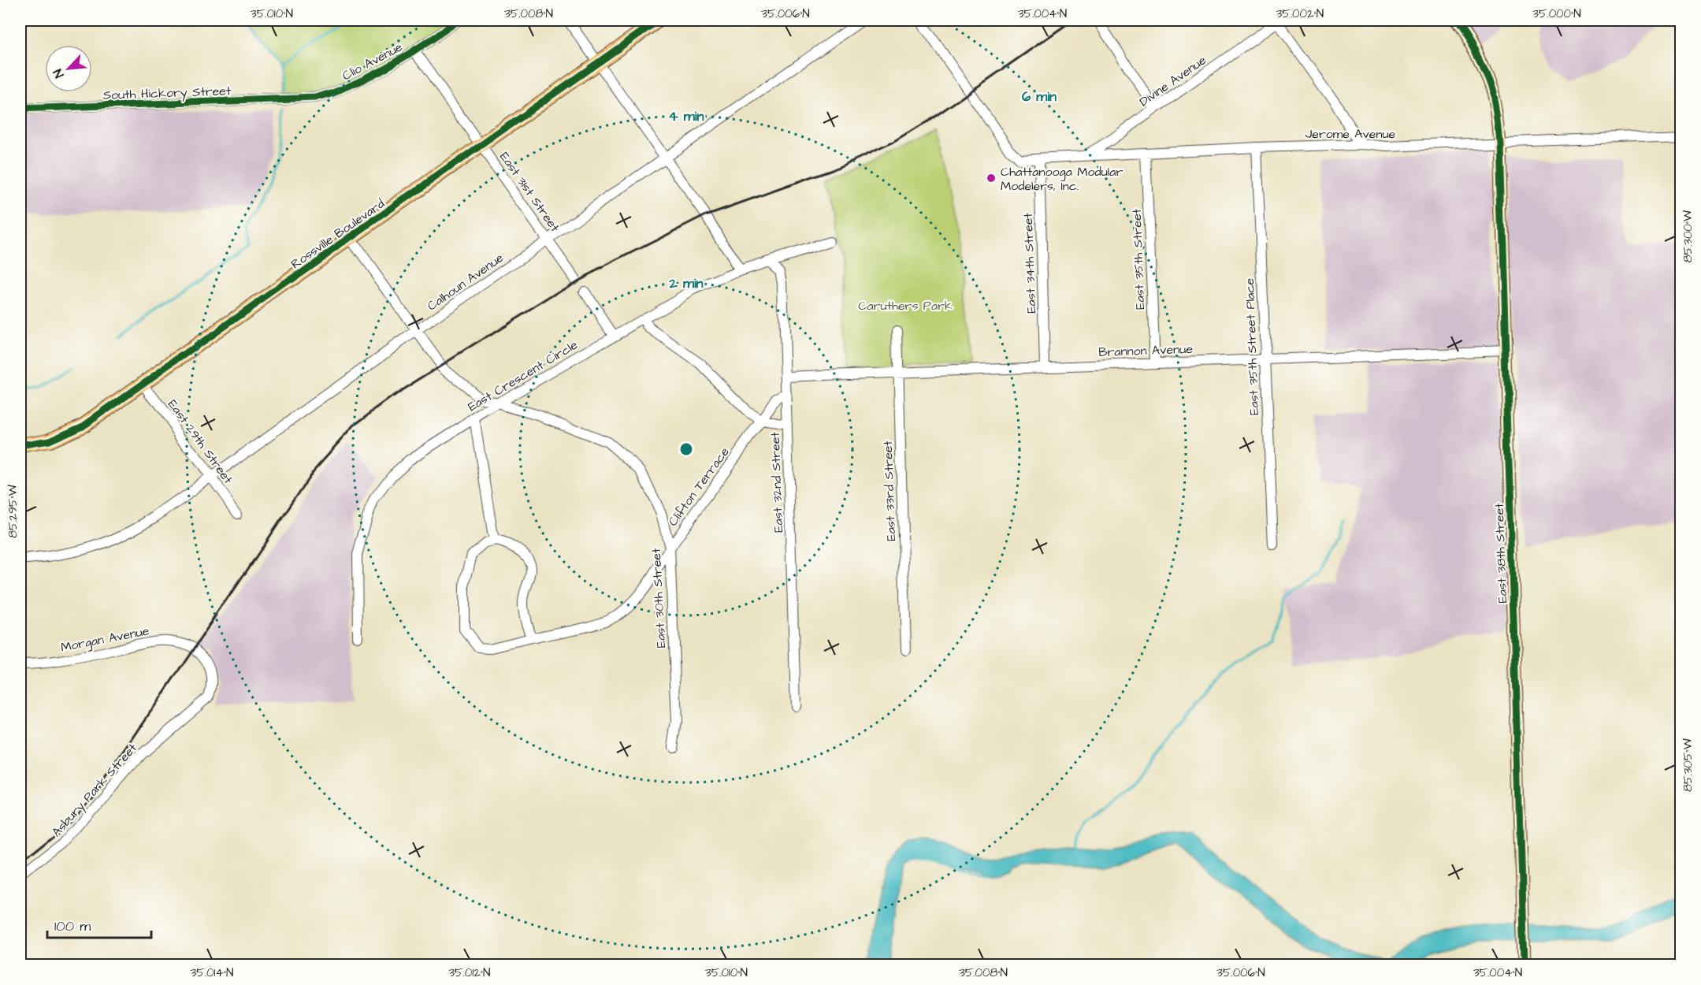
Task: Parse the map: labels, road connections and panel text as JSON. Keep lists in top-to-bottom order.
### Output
{
  "streets": {
    "highway": ["Rossville Boulevard"],
    "main road": ["East 38th Street"],
    "street": [
      "Clio Avenue",
      "Divine Avenue",
      "South Hickory Street",
      "Jerome Avenue",
      "East 31st Street",
      "East 35th Street",
      "East 34th Street",
      "Calhoun Avenue",
      "East 35th Street Place",
      "Brannon Avenue",
      "East Crescent Circle",
      "East 29th Street",
      "East 32nd Street",
      "Clifton Terrace",
      "East 33rd Street",
      "East 30th Street",
      "Morgan Avenue",
      "Asbury Park Street"
    ]
  },
  "crossings": [
    ["Clio Avenue", "South Hickory Street"],
    ["Clio Avenue", "East 31st Street"],
    ["Divine Avenue", "Jerome Avenue"],
    ["Jerome Avenue", "East 35th Street"],
    ["Jerome Avenue", "East 34th Street"],
    ["Jerome Avenue", "East 35th Street Place"],
    ["Jerome Avenue", "East 38th Street"],
    ["East 31st Street", "Rossville Boulevard"],
    ["East 31st Street", "Calhoun Avenue"],
    ["Rossville Boulevard", "East 29th Street"],
    ["Rossville Boulevard", "East 30th Street"],
    ["East 35th Street", "Brannon Avenue"],
    ["East 34th Street", "Brannon Avenue"],
    ["Calhoun Avenue", "East 29th Street"],
    ["Calhoun Avenue", "East 30th Street"],
    ["East 35th Street Place", "Brannon Avenue"],
    ["Brannon Avenue", "East 32nd Street"],
    ["Brannon Avenue", "East 33rd Street"],
    ["Brannon Avenue", "East 38th Street"],
    ["East Crescent Circle", "East 32nd Street"],
    ["East Crescent Circle", "East 30th Street"],
    ["East 32nd Street", "Clifton Terrace"],
    ["Clifton Terrace", "East 30th Street"],
    ["Morgan Avenue", "Asbury Park Street"]
  ],
  "parks": ["Caruthers Park"],
  "places": ["Chattanooga Modular Modelers, Inc."],
  "scale_bar": "100 m",
  "north": "bottom left",
  "coordinates": [
    "35.010°N",
    "35.008°N",
    "35.006°N",
    "35.004°N",
    "35.002°N",
    "35.000°N",
    "85.300°W",
    "85.295°W",
    "85.305°W",
    "35.014°N",
    "35.012°N"
  ],
  "rings": ["6 min", "4 min", "2 min"]
}
